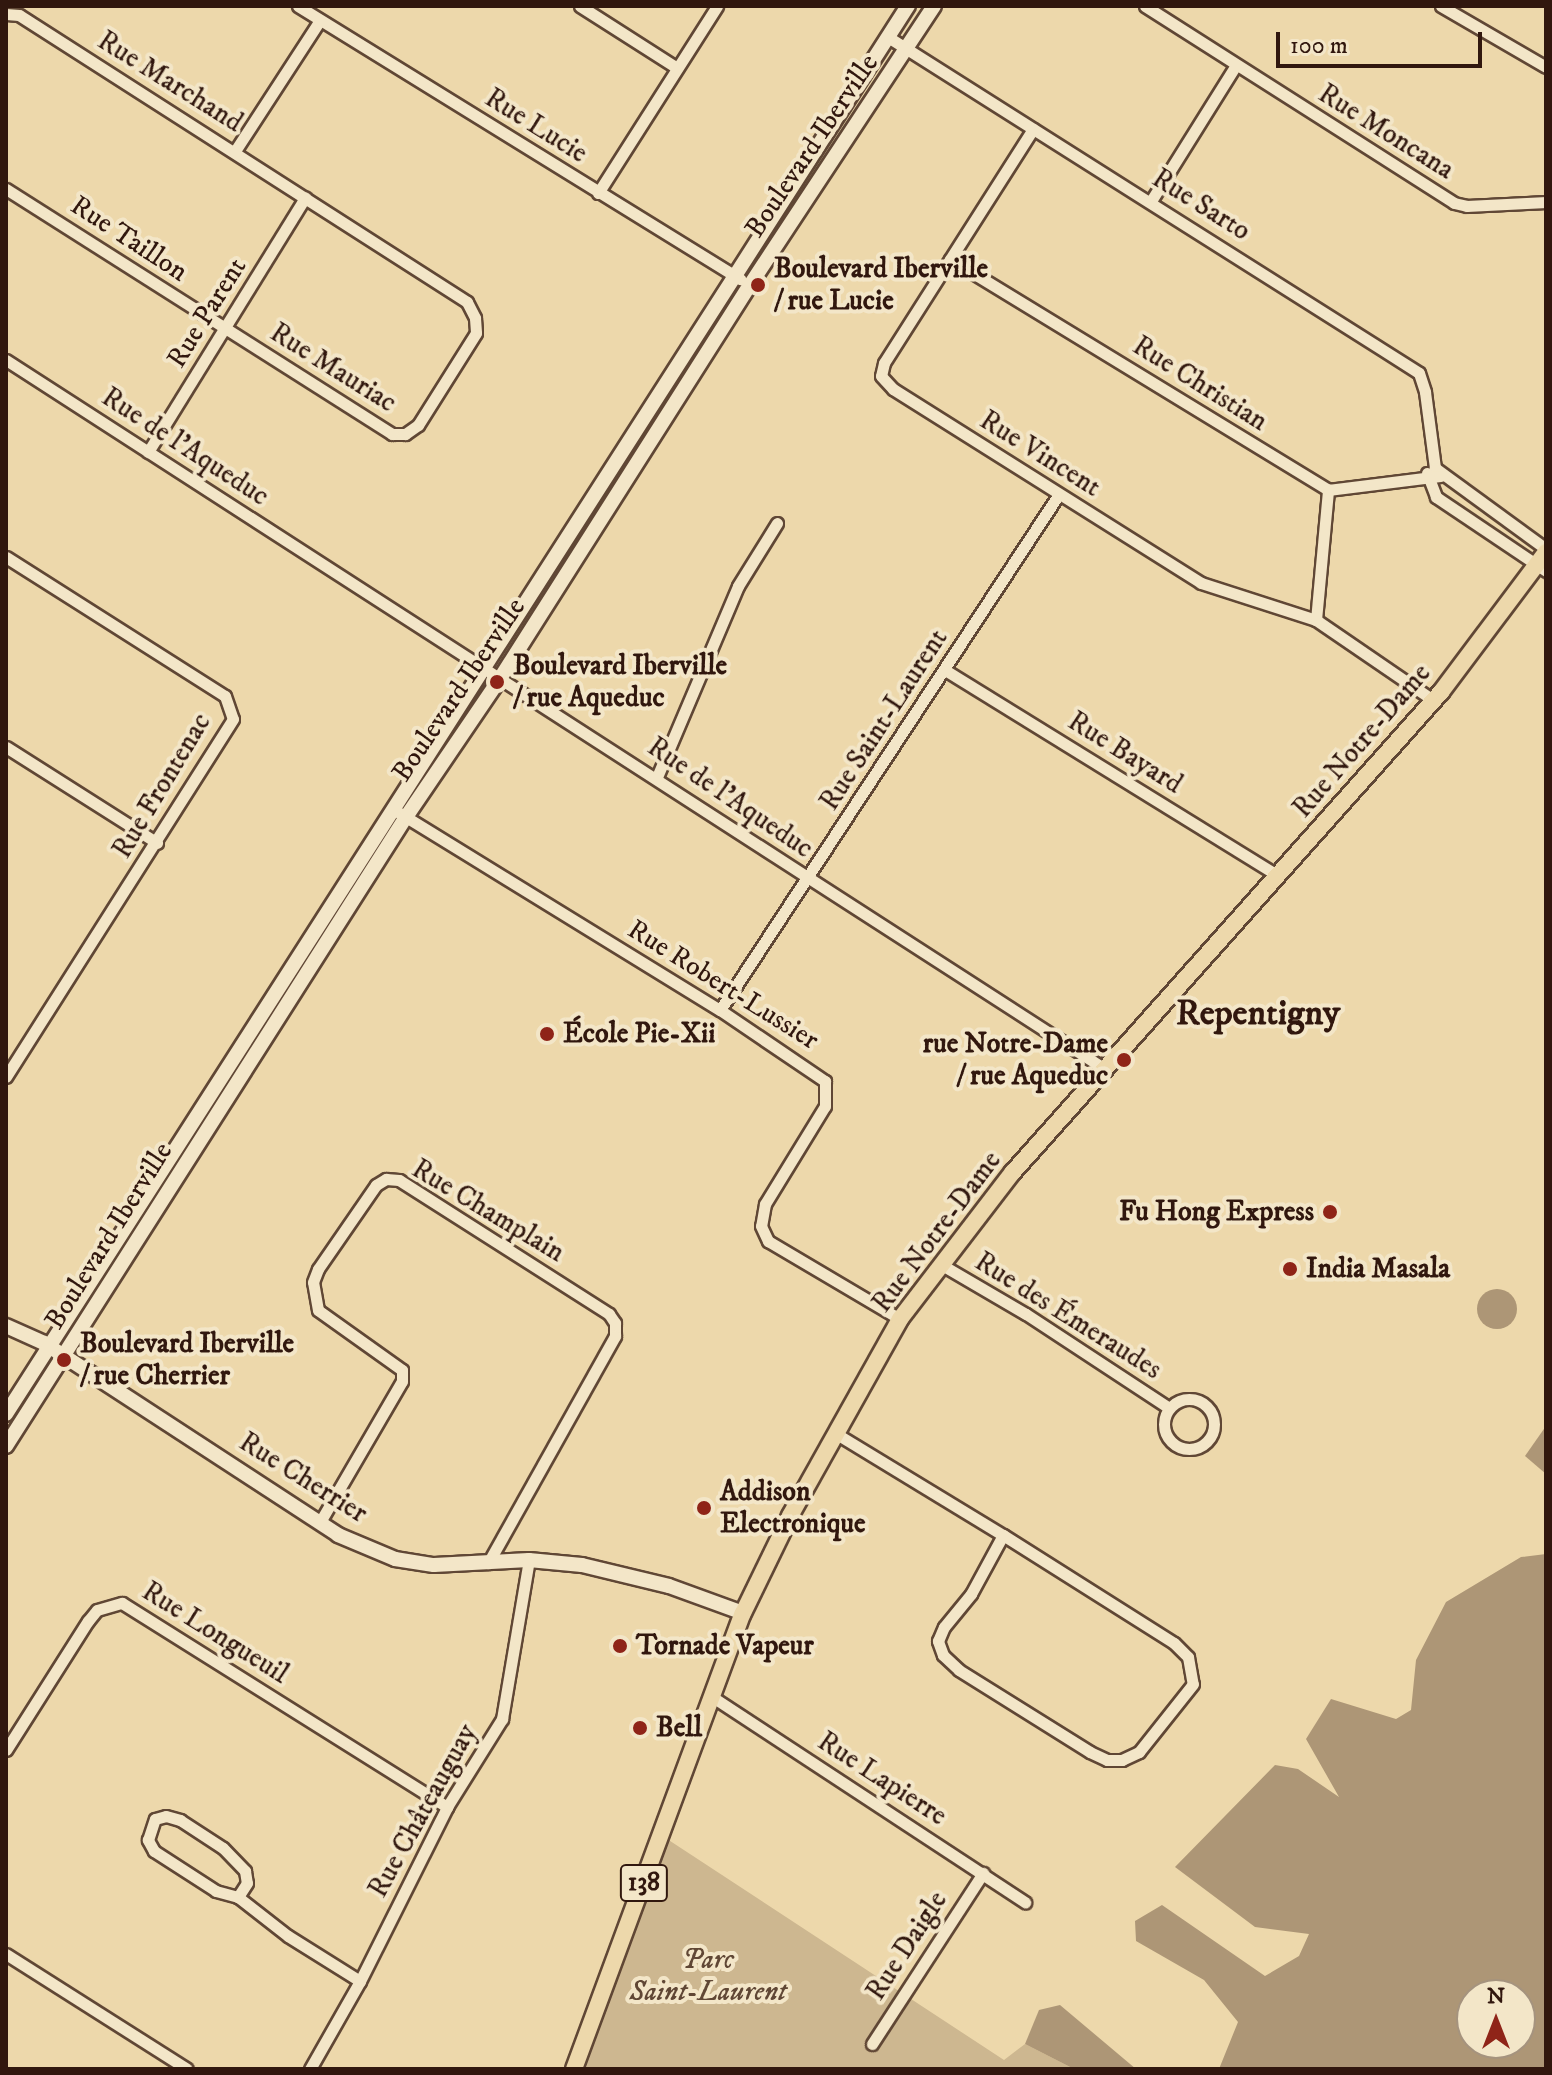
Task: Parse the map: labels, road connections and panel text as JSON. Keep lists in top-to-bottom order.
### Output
{
  "streets": {
    "main road": ["Rue Notre-Dame", "138"],
    "street": [
      "Rue Marchand",
      "Rue Lucie",
      "Rue Moncana",
      "Boulevard Iberville",
      "Rue Sarto",
      "Rue Taillon",
      "Rue Parent",
      "Rue Mauriac",
      "Rue Christian",
      "Rue de l'Aqueduc",
      "Rue Vincent",
      "Rue Saint-Laurent",
      "Rue Bayard",
      "Rue Frontenac",
      "Rue Robert-Lussier",
      "Rue Champlain",
      "Rue des Émeraudes",
      "Rue Cherrier",
      "Rue Longueuil",
      "Rue Lapierre",
      "Rue Châteauguay",
      "Rue Daigle"
    ]
  },
  "crossings": [
    ["Rue Marchand", "Rue Parent"],
    ["Rue Marchand", "Rue Mauriac"],
    ["Rue Lucie", "Boulevard Iberville"],
    ["Boulevard Iberville", "Rue Sarto"],
    ["Boulevard Iberville", "Rue de l'Aqueduc"],
    ["Boulevard Iberville", "Rue Robert-Lussier"],
    ["Boulevard Iberville", "Rue Cherrier"],
    ["Rue Sarto", "Rue Vincent"],
    ["Rue Taillon", "Rue Parent"],
    ["Rue Taillon", "Rue Mauriac"],
    ["Rue Parent", "Rue Mauriac"],
    ["Rue Parent", "Rue de l'Aqueduc"],
    ["Rue Christian", "Rue Vincent"],
    ["Rue de l'Aqueduc", "Rue Saint-Laurent"],
    ["Rue de l'Aqueduc", "Rue Notre-Dame"],
    ["Rue Vincent", "Rue Saint-Laurent"],
    ["Rue Vincent", "Rue Notre-Dame"],
    ["Rue Saint-Laurent", "Rue Bayard"],
    ["Rue Saint-Laurent", "Rue Robert-Lussier"],
    ["Rue Notre-Dame", "Rue Bayard"],
    ["Rue Notre-Dame", "Rue Robert-Lussier"],
    ["Rue Notre-Dame", "Rue des Émeraudes"],
    ["Rue Notre-Dame", "Rue Cherrier"],
    ["Rue Notre-Dame", "Rue Lapierre"],
    ["Rue Champlain", "Rue Cherrier"],
    ["Rue Cherrier", "Rue Châteauguay"],
    ["Rue Longueuil", "Rue Châteauguay"],
    ["Rue Lapierre", "Rue Daigle"]
  ],
  "districts": ["Repentigny"],
  "parks": ["Parc Saint-Laurent"],
  "places": [
    "Boulevard Iberville / rue Lucie",
    "Boulevard Iberville / rue Aqueduc",
    "École Pie-Xii",
    "rue Notre-Dame / rue Aqueduc",
    "Fu Hong Express",
    "India Masala",
    "Boulevard Iberville / rue Cherrier",
    "Addison Electronique",
    "Tornade Vapeur",
    "Bell"
  ],
  "scale_bar": "100 m",
  "north": "top"
}
